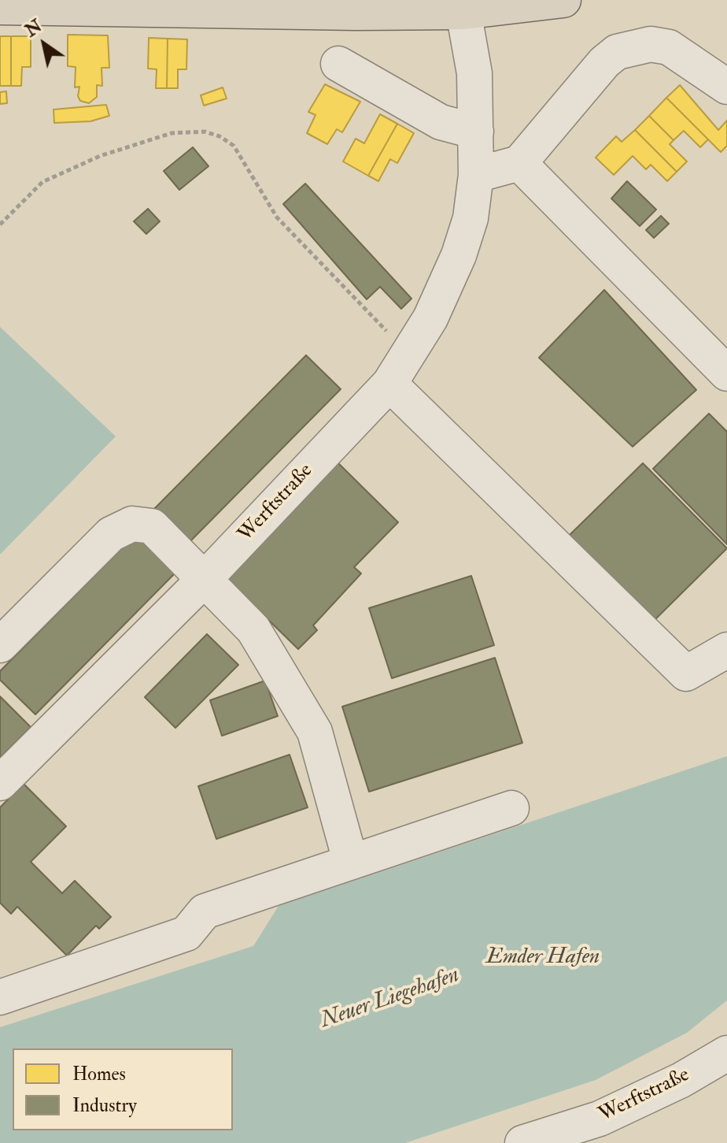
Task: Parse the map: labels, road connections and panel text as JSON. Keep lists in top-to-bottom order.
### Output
{
  "streets": {
    "street": ["Werftstraße"]
  },
  "water": ["Emder Hafen", "Neuer Liegehafen"],
  "legend": ["Homes", "Industry"],
  "north": "top left"
}
